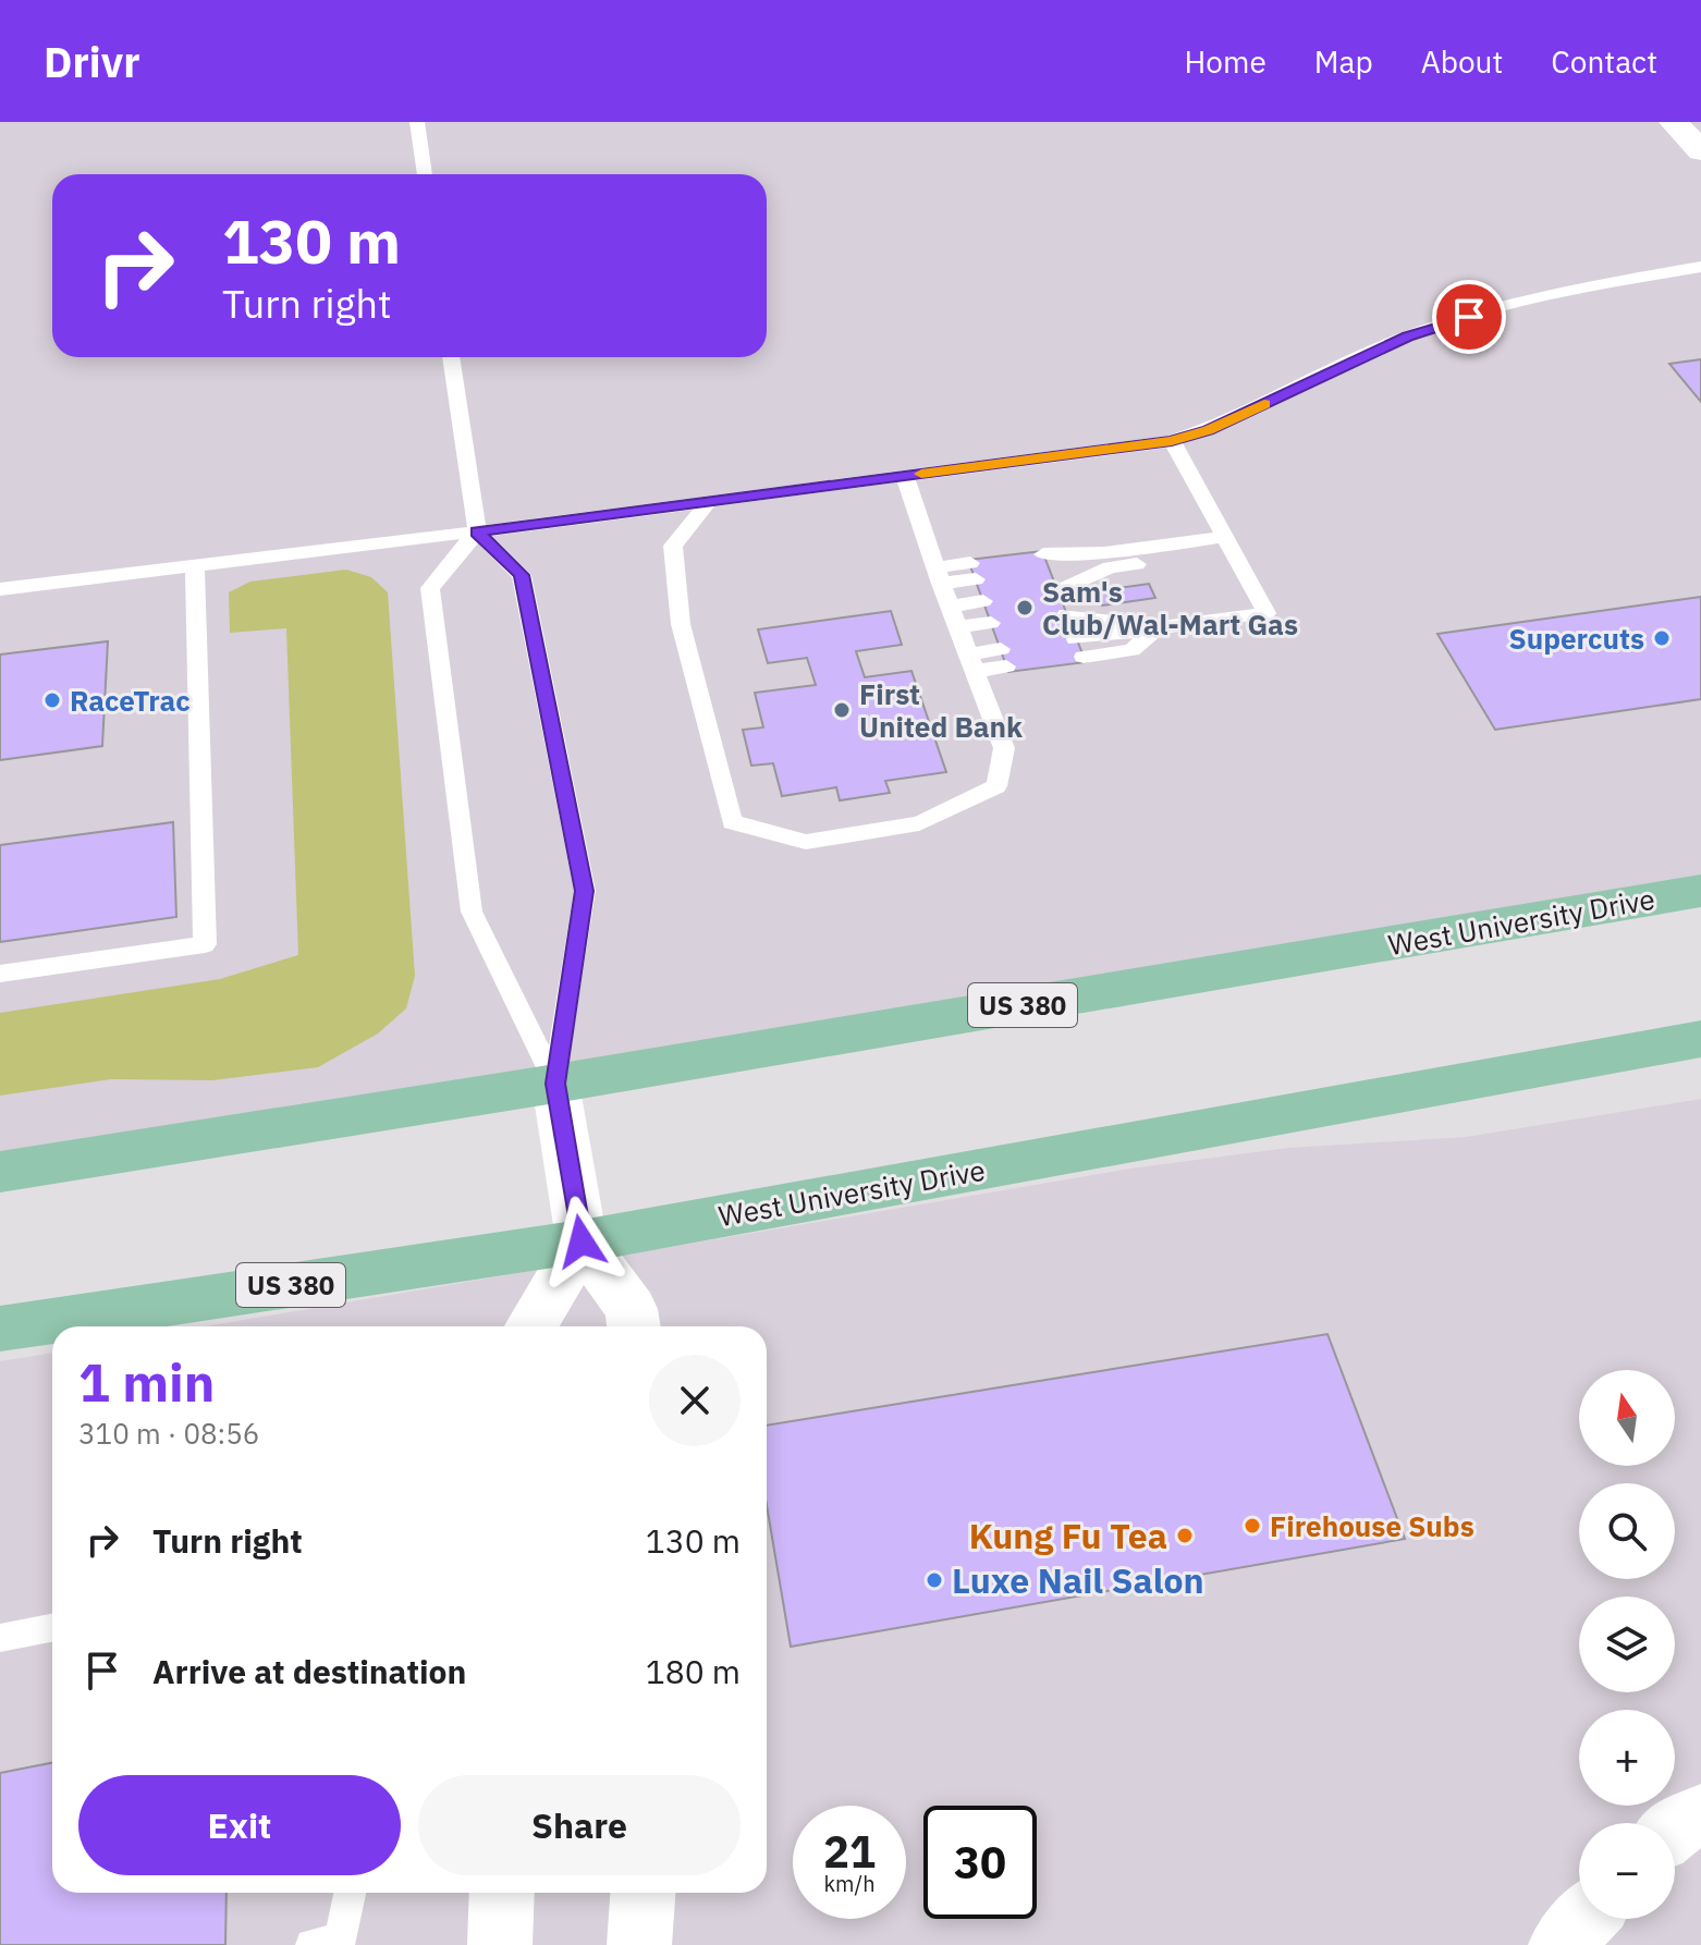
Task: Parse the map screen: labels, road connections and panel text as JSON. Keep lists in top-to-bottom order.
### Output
{
  "streets": {
    "main road": ["West University Drive", "US 380"]
  },
  "places": [
    "Sam's Club/Wal-Mart Gas",
    "Supercuts",
    "RaceTrac",
    "First United Bank",
    "Firehouse Subs",
    "Kung Fu Tea",
    "Luxe Nail Salon"
  ],
  "north": "top",
  "page": {
    "header": "Drivr",
    "nav": [
      "Home",
      "Map",
      "About",
      "Contact"
    ],
    "turn": ["130 m", "Turn right"],
    "heading": ["1 min", "310 m · 08:56"],
    "map_buttons": ["+", "−"],
    "list": [
      {
        "name": "Turn right",
        "value": "130 m"
      },
      {
        "name": "Arrive at destination",
        "value": "180 m"
      }
    ],
    "buttons": ["Exit", "Share"],
    "speed": "21 km/h",
    "limit": "30"
  }
}
